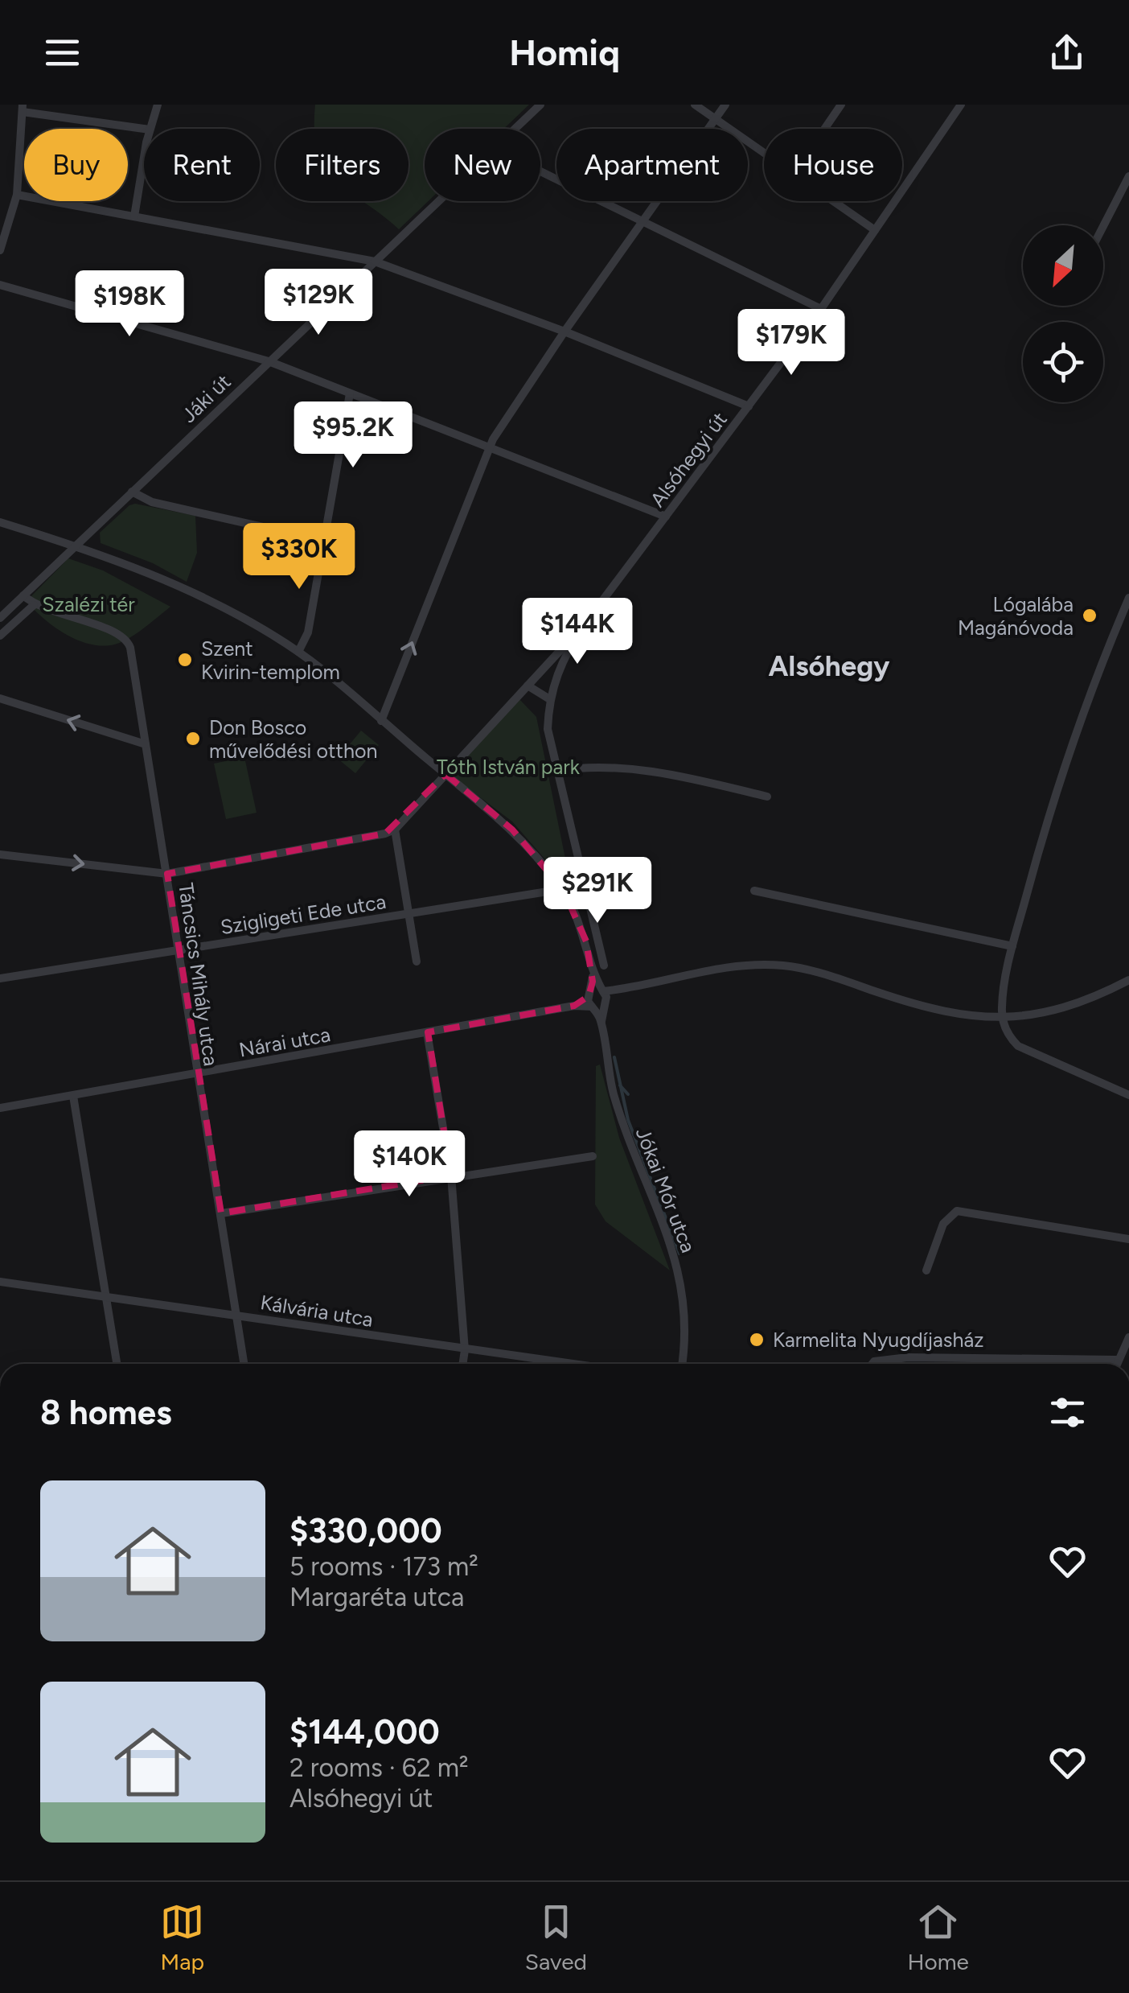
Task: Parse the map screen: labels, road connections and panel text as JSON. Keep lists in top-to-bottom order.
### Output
{
  "streets": {
    "street": [
      "Jáki út",
      "Alsóhegyi út",
      "Szigligeti Ede utca",
      "Táncsics Mihály utca",
      "Nárai utca",
      "Jókai Mór utca",
      "Kálvária utca"
    ]
  },
  "crossings": [
    ["Szigligeti Ede utca", "Táncsics Mihály utca"],
    ["Táncsics Mihály utca", "Nárai utca"],
    ["Táncsics Mihály utca", "Kálvária utca"],
    ["Nárai utca", "Jókai Mór utca"]
  ],
  "districts": ["Alsóhegy"],
  "parks": ["Szalézi tér", "Tóth István park"],
  "places": [
    "Lógalába Magánóvoda",
    "Szent Kvirin-templom",
    "Don Bosco művelődési otthon",
    "Karmelita Nyugdíjasház"
  ],
  "north": "bottom left",
  "page": {
    "header": "Homiq",
    "chip": [
      "Buy",
      "Rent",
      "Filters",
      "New",
      "Apartment",
      "House"
    ],
    "price": [
      "$129K",
      "$198K",
      "$179K",
      "$95.2K",
      "$330K",
      "$144K",
      "$291K",
      "$140K"
    ],
    "heading": "8 homes",
    "list": [
      {
        "name": "$330,000",
        "note": "5 rooms · 173 m² · Margaréta utca"
      },
      {
        "name": "$144,000",
        "note": "2 rooms · 62 m² · Alsóhegyi út"
      }
    ],
    "tabs": ["Map", "Saved", "Home"]
  }
}
